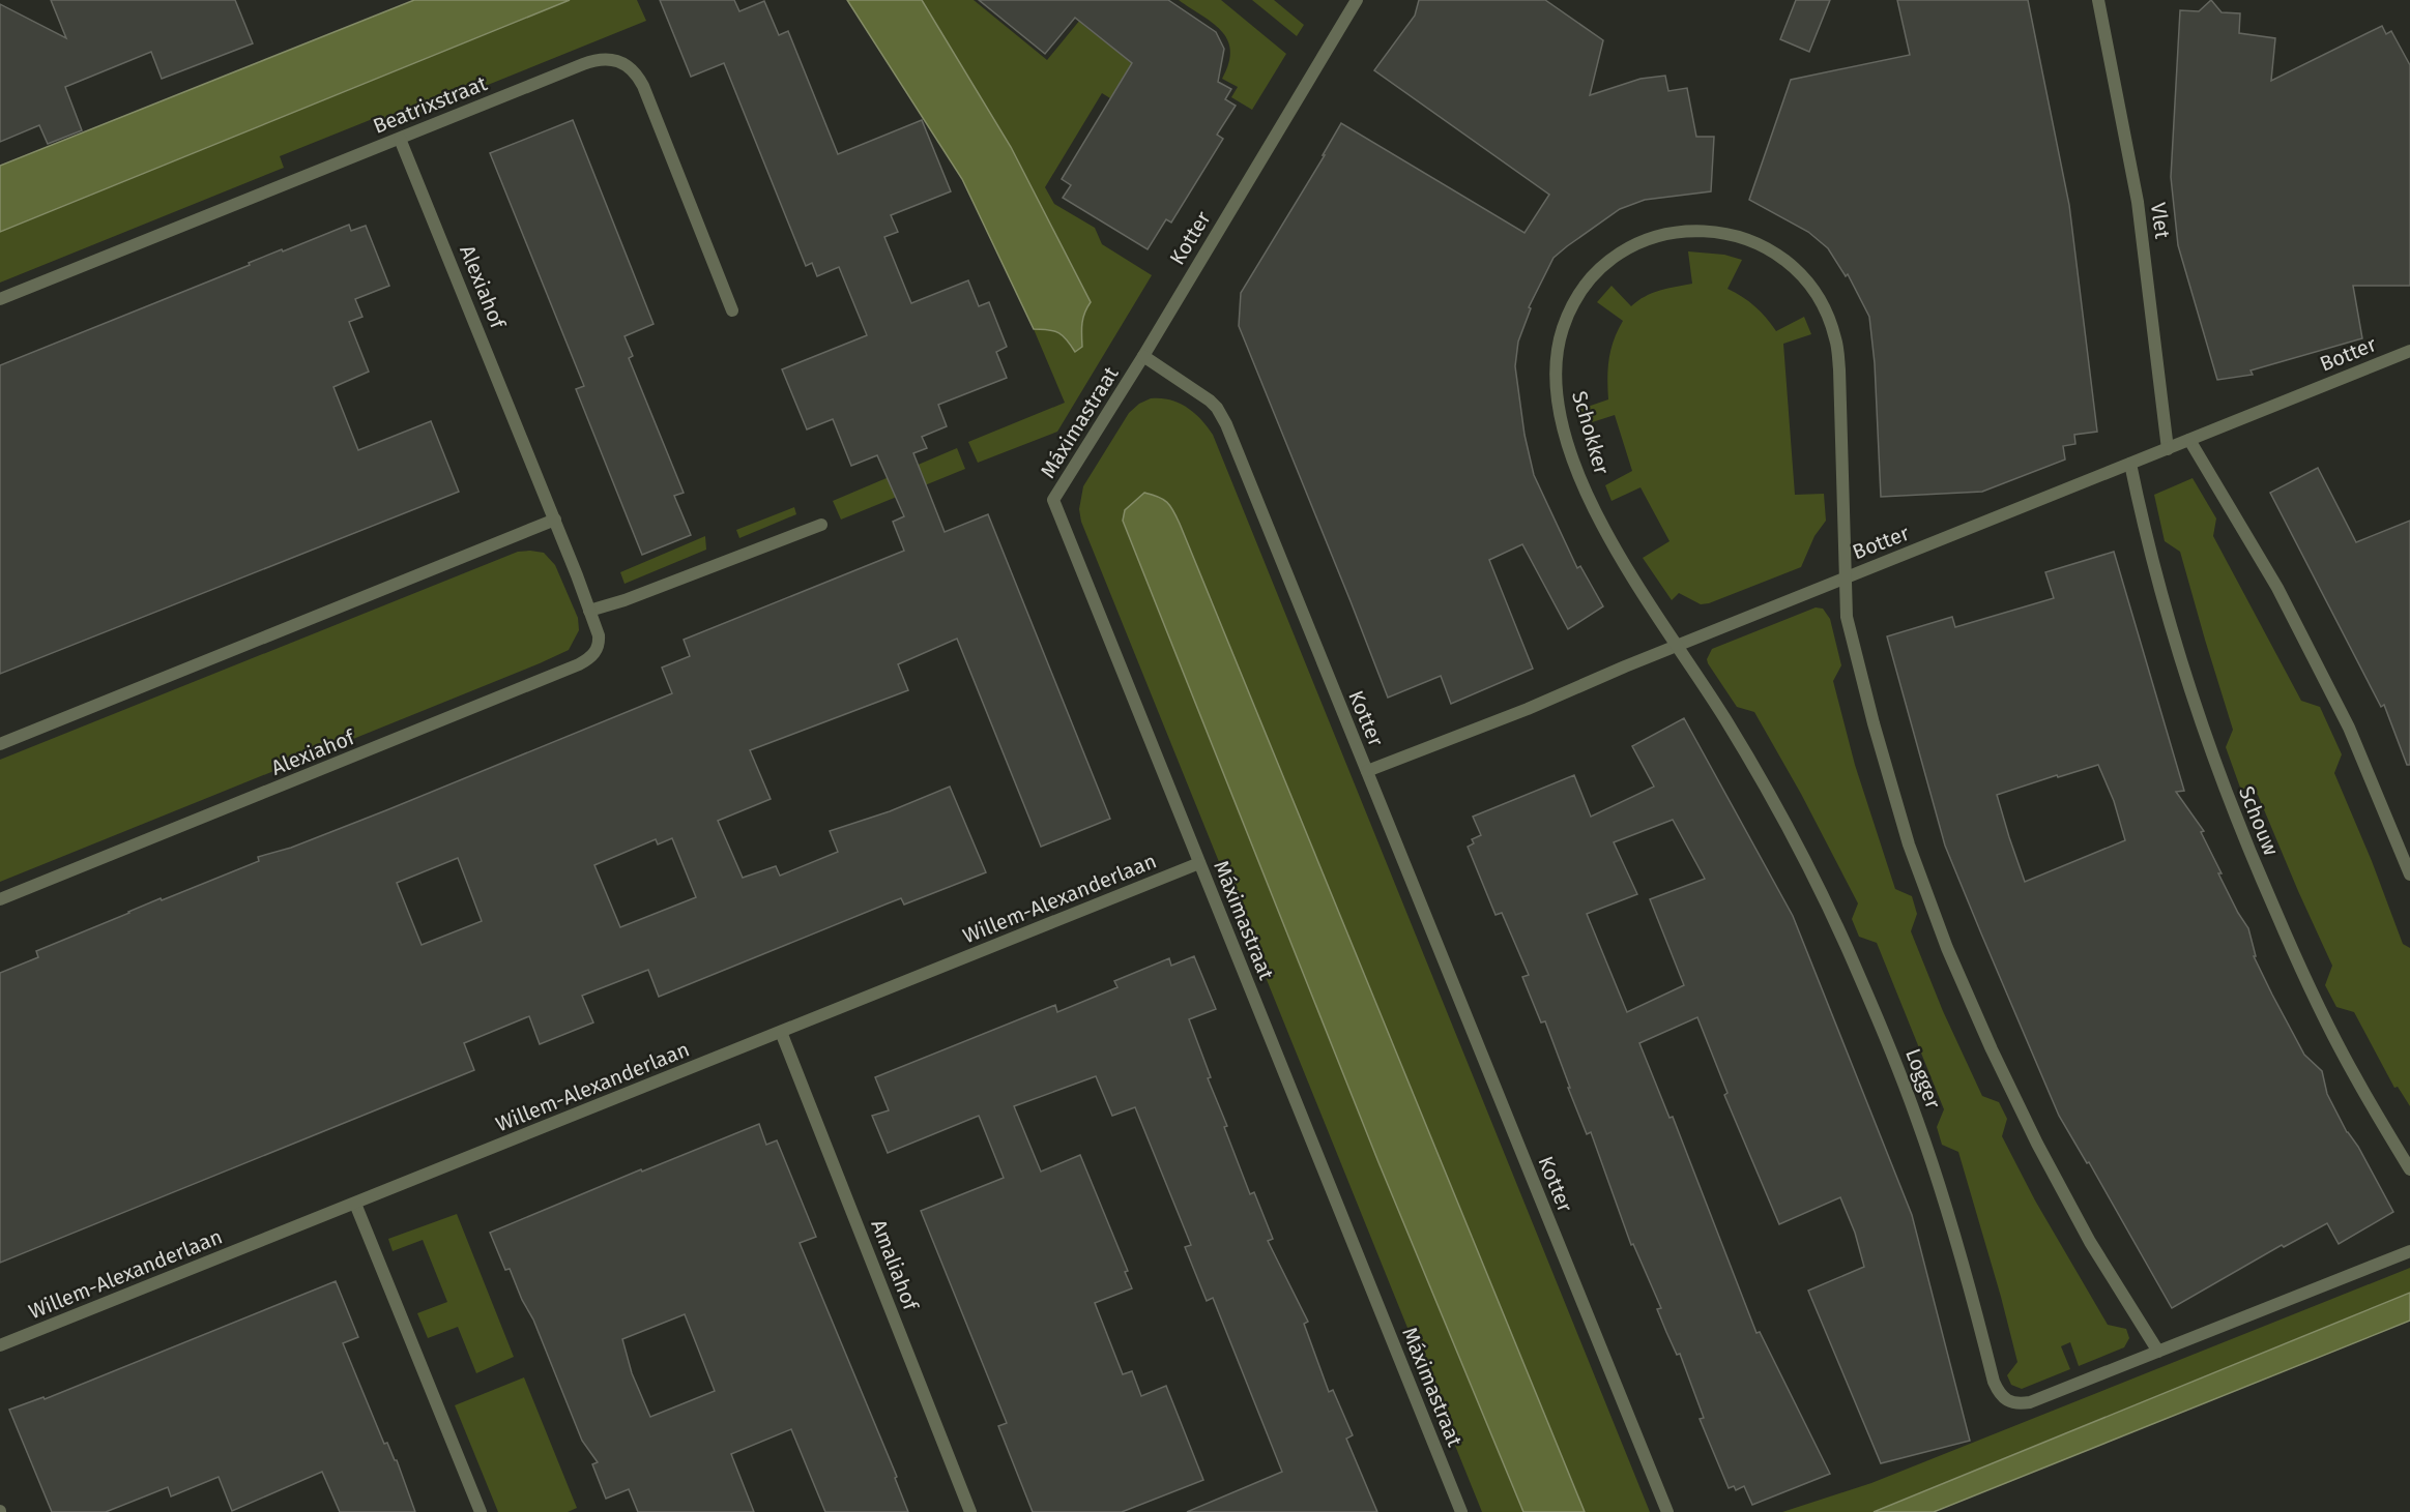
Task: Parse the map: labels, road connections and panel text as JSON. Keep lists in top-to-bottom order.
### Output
{
  "streets": {
    "street": [
      "Beatrixstraat",
      "Vlet",
      "Kotter",
      "Alexiahof",
      "Botter",
      "Máximastraat",
      "Schokker",
      "Schouw",
      "Willem-Alexanderlaan",
      "Logger",
      "Amaliahof"
    ]
  },
  "crossings": [
    ["Beatrixstraat", "Alexiahof"],
    ["Vlet", "Botter"],
    ["Kotter", "Botter"],
    ["Kotter", "Máximastraat"],
    ["Botter", "Schokker"],
    ["Botter", "Schouw"],
    ["Botter", "Logger"],
    ["Máximastraat", "Willem-Alexanderlaan"],
    ["Schokker", "Logger"],
    ["Willem-Alexanderlaan", "Amaliahof"]
  ]
}
